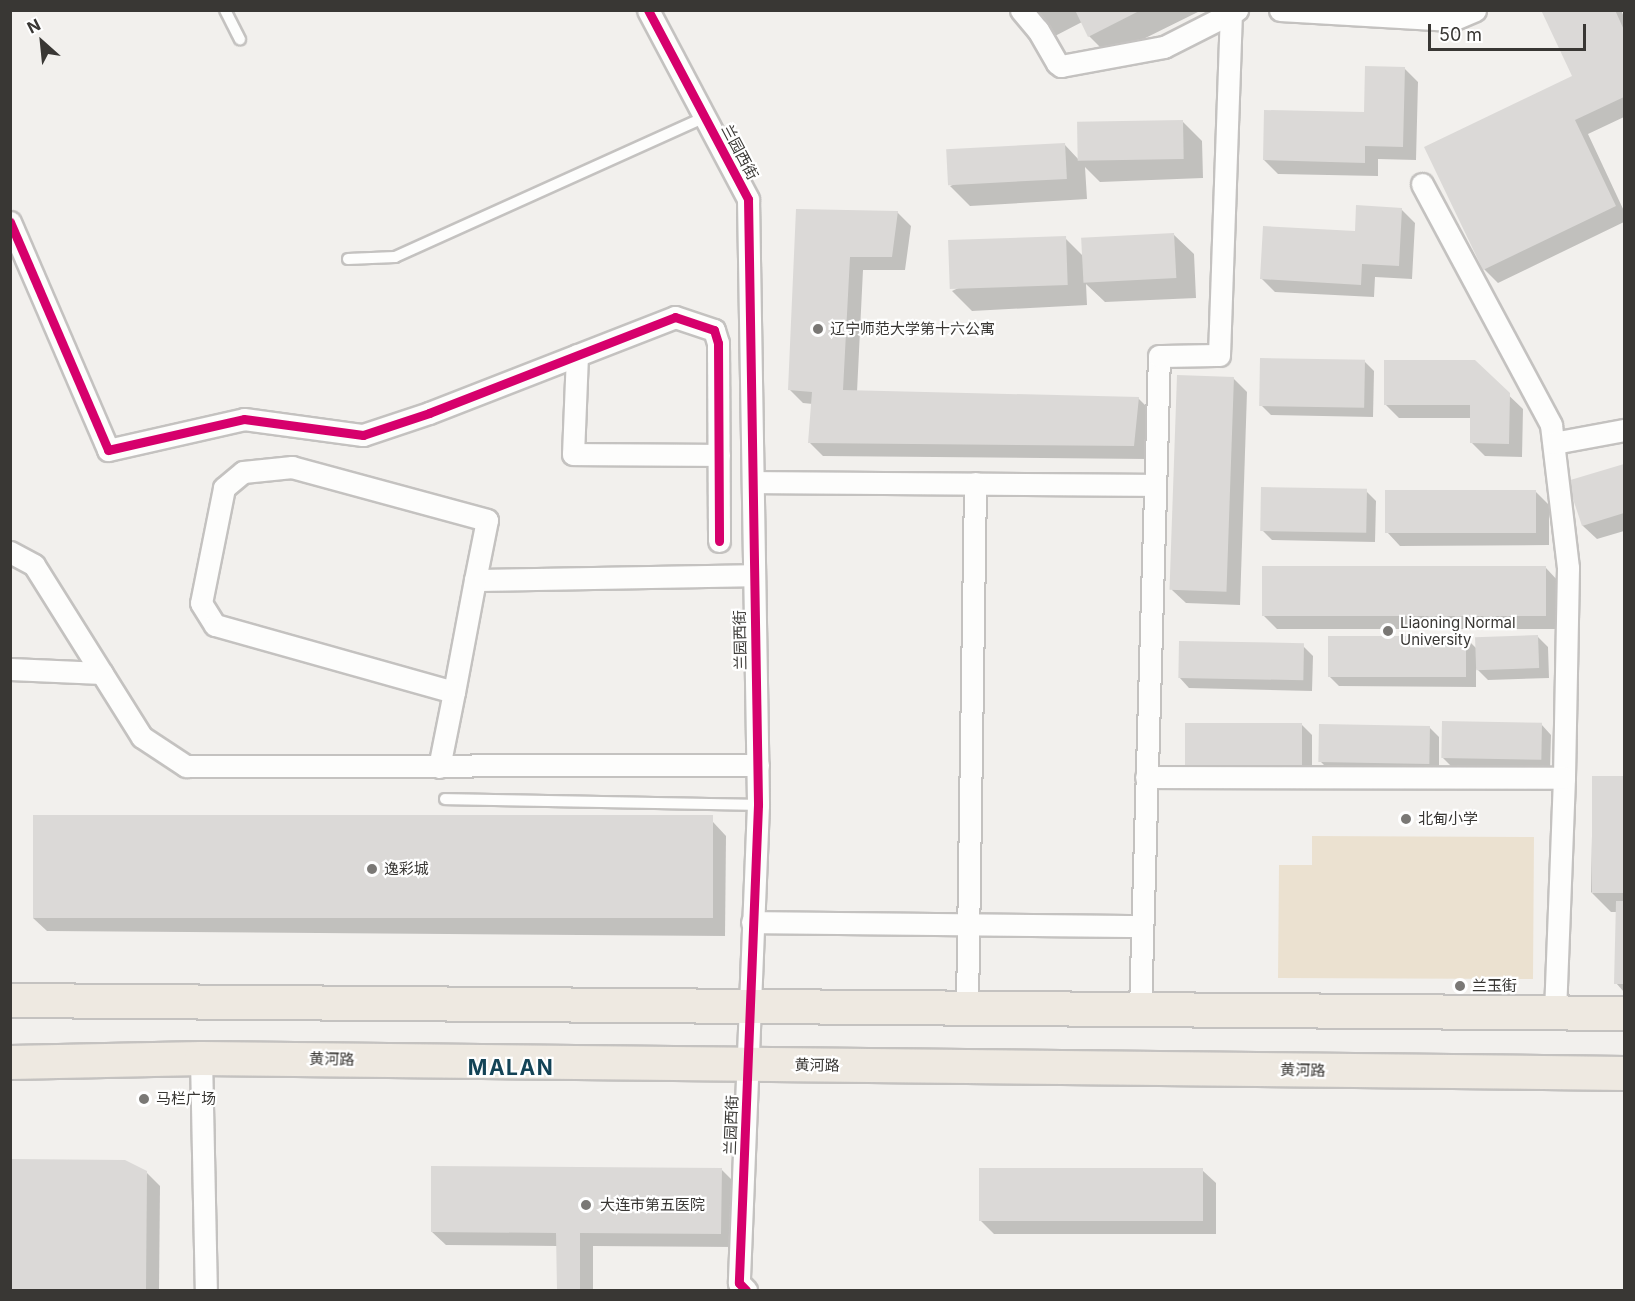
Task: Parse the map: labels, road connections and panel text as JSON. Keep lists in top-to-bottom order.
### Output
{
  "streets": {
    "main road": ["黄河路"],
    "street": ["兰园西街"]
  },
  "crossings": [
    ["兰园西街", "黄河路"]
  ],
  "districts": ["MALAN"],
  "places": [
    "辽宁师范大学第十六公寓",
    "Liaoning Normal University",
    "北甸小学",
    "逸彩城",
    "兰玉街",
    "马栏广场",
    "大连市第五医院"
  ],
  "scale_bar": "50 m",
  "north": "top left"
}
